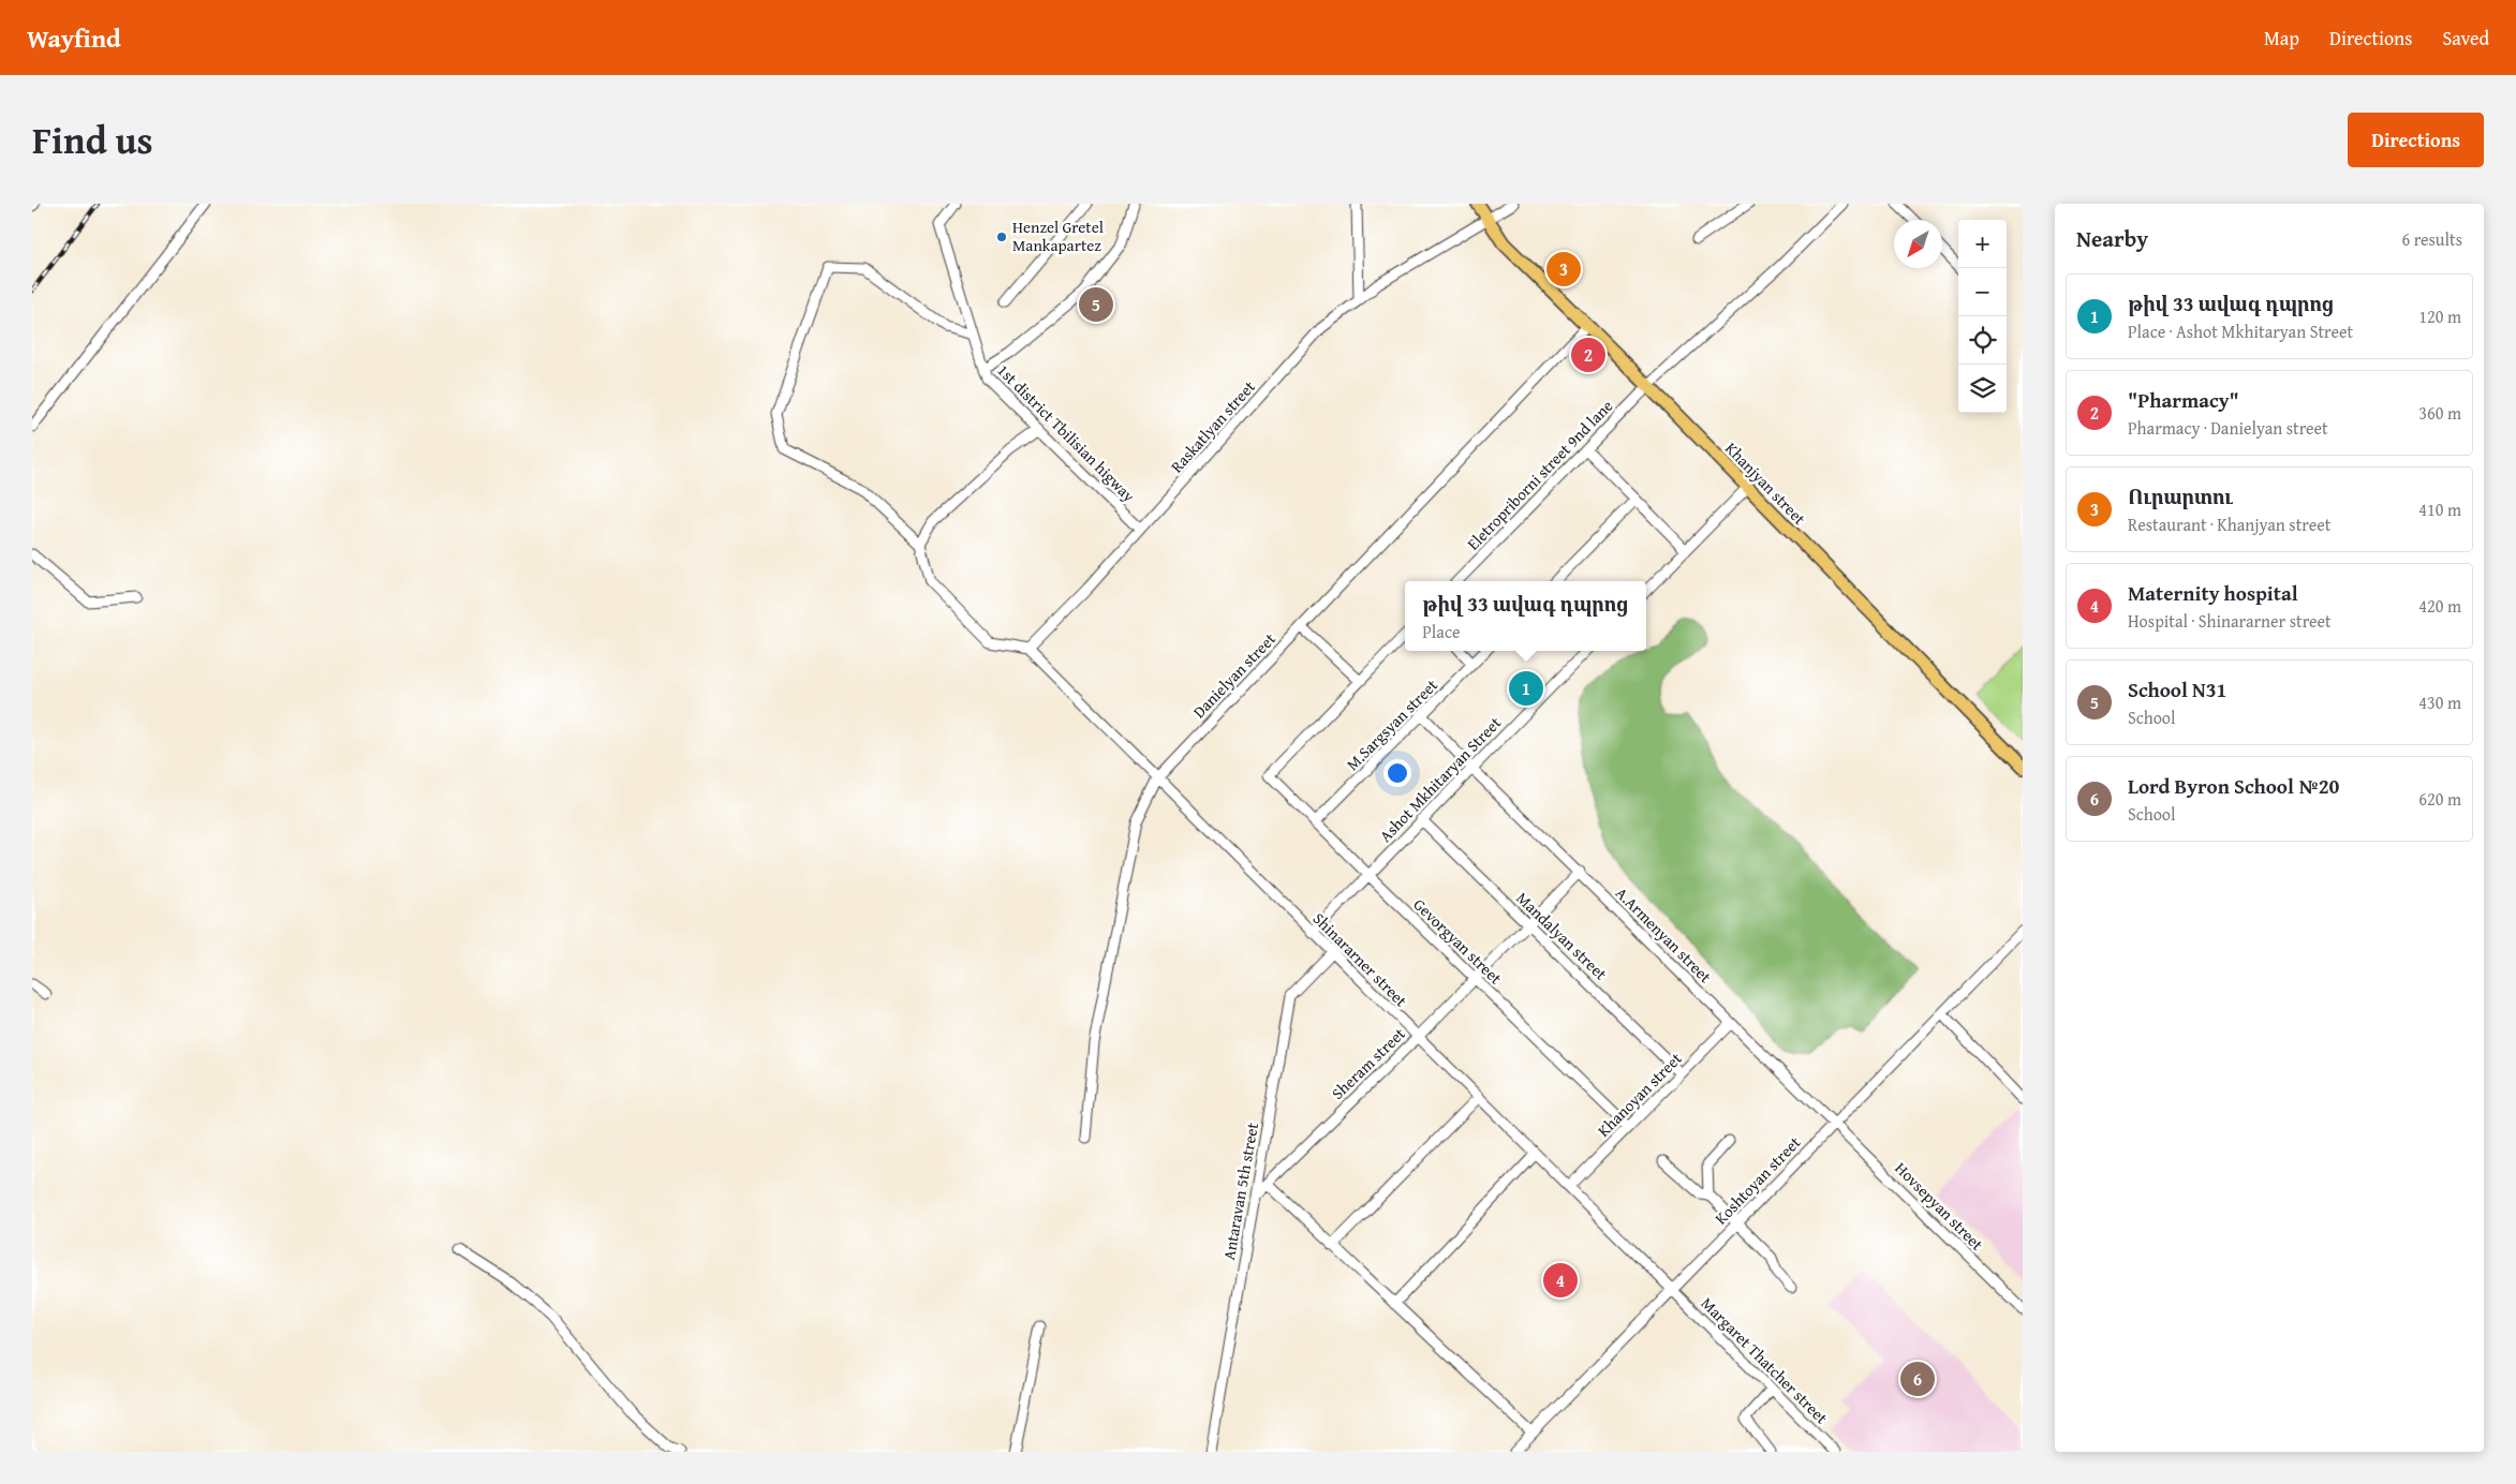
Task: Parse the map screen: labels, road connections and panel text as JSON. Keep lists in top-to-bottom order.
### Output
{
  "streets": {
    "main road": ["Khanjyan street"],
    "street": [
      "Raskatlyan street",
      "1st district Tbilisian higway",
      "Eletropriborni street 9nd lane",
      "Danielyan street",
      "M.Sargsyan street",
      "Ashot Mkhitaryan Street",
      "A.Armenyan street",
      "Mandalyan street",
      "Gevorgyan street",
      "Shinararner street",
      "Sheram street",
      "Khanoyan street",
      "Koshtoyan street",
      "Antaravan 5th street",
      "Hovsepyan street",
      "Margaret Thatcher street"
    ]
  },
  "crossings": [
    ["Raskatlyan street", "1st district Tbilisian higway"],
    ["Raskatlyan street", "Khanjyan street"],
    ["Raskatlyan street", "Shinararner street"],
    ["Eletropriborni street 9nd lane", "Khanjyan street"],
    ["Khanjyan street", "Danielyan street"],
    ["Danielyan street", "Shinararner street"],
    ["M.Sargsyan street", "A.Armenyan street"],
    ["M.Sargsyan street", "Gevorgyan street"],
    ["Ashot Mkhitaryan Street", "A.Armenyan street"],
    ["Ashot Mkhitaryan Street", "Mandalyan street"],
    ["Ashot Mkhitaryan Street", "Gevorgyan street"],
    ["Ashot Mkhitaryan Street", "Shinararner street"],
    ["A.Armenyan street", "Sheram street"],
    ["A.Armenyan street", "Khanoyan street"],
    ["A.Armenyan street", "Koshtoyan street"],
    ["A.Armenyan street", "Hovsepyan street"],
    ["Mandalyan street", "Sheram street"],
    ["Mandalyan street", "Khanoyan street"],
    ["Gevorgyan street", "Sheram street"],
    ["Gevorgyan street", "Khanoyan street"],
    ["Shinararner street", "Sheram street"],
    ["Shinararner street", "Khanoyan street"],
    ["Shinararner street", "Koshtoyan street"],
    ["Shinararner street", "Antaravan 5th street"],
    ["Shinararner street", "Margaret Thatcher street"],
    ["Sheram street", "Antaravan 5th street"],
    ["Koshtoyan street", "Hovsepyan street"],
    ["Koshtoyan street", "Margaret Thatcher street"]
  ],
  "places": ["Henzel Gretel Mankapartez"],
  "north": "bottom left",
  "page": {
    "header": "Wayfind",
    "nav": ["Map", "Directions", "Saved"],
    "title": "Find us",
    "buttons": "Directions",
    "heading": ["Nearby", "6 results"],
    "map_buttons": ["+", "−"],
    "pins": [
      "3",
      "5",
      "2",
      "1",
      "4",
      "6"
    ],
    "list": [
      {
        "mark": "1",
        "name": "թիվ 33 ավագ դպրոց",
        "note": "Place · Ashot Mkhitaryan Street",
        "value": "120 m"
      },
      {
        "mark": "2",
        "name": "\"Pharmacy\"",
        "note": "Pharmacy · Danielyan street",
        "value": "360 m"
      },
      {
        "mark": "3",
        "name": "Ուրարտու",
        "note": "Restaurant · Khanjyan street",
        "value": "410 m"
      },
      {
        "mark": "4",
        "name": "Maternity hospital",
        "note": "Hospital · Shinararner street",
        "value": "420 m"
      },
      {
        "mark": "5",
        "name": "School N31",
        "note": "School",
        "value": "430 m"
      },
      {
        "mark": "6",
        "name": "Lord Byron School №20",
        "note": "School",
        "value": "620 m"
      }
    ],
    "popup": ["թիվ 33 ավագ դպրոց", "Place"]
  }
}
